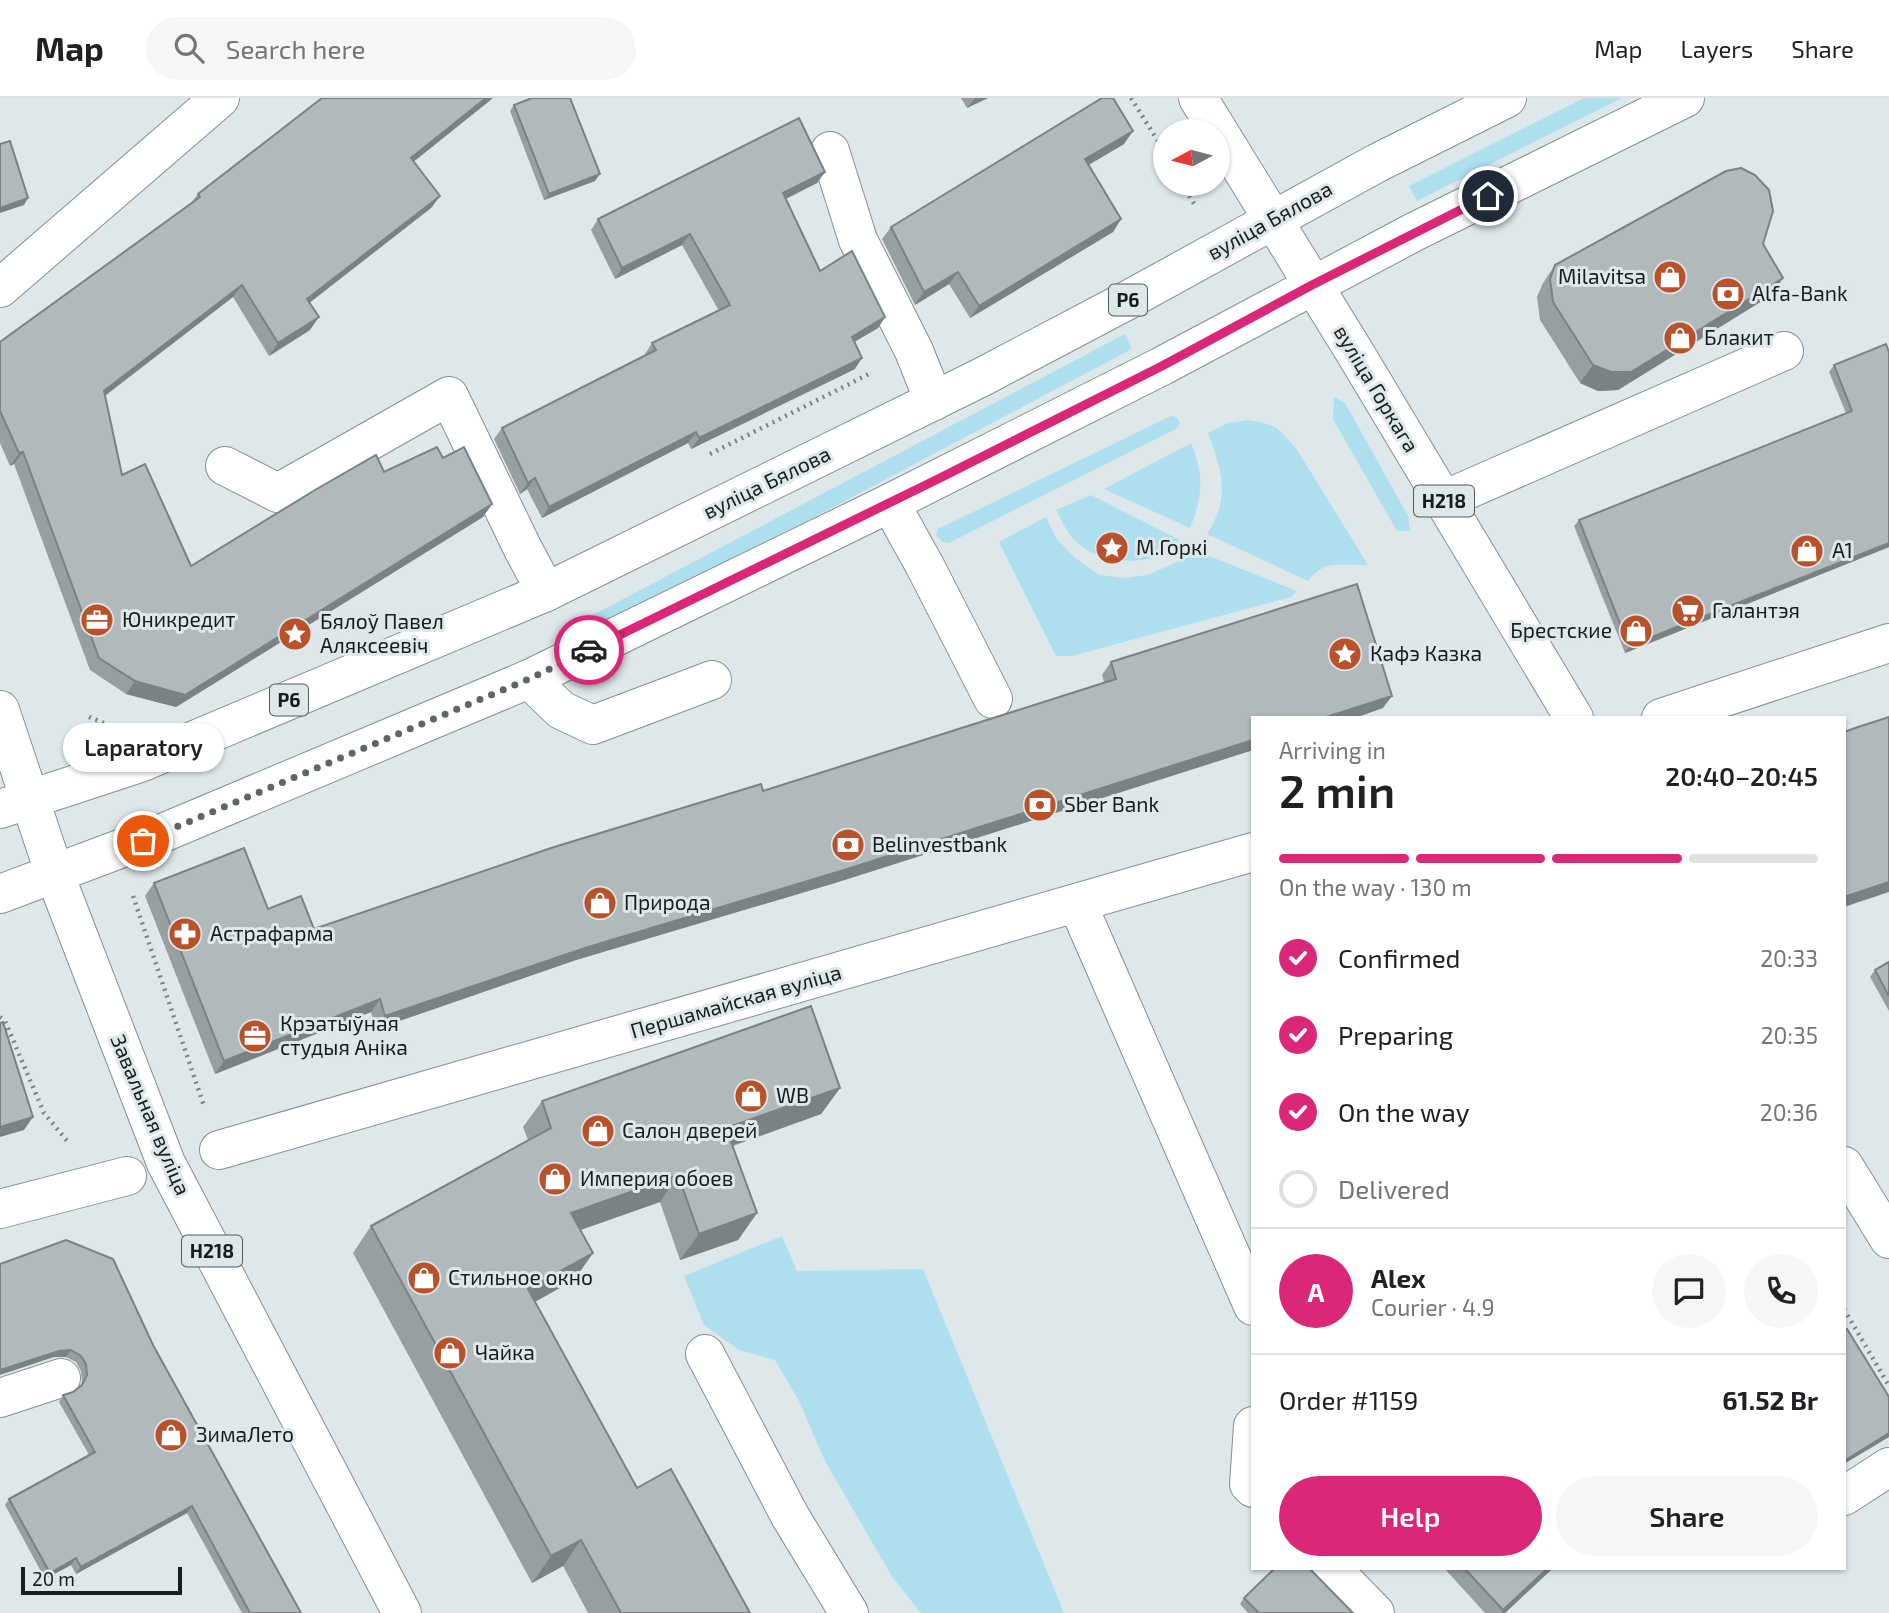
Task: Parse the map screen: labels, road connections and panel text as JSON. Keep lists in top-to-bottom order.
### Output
{
  "streets": {
    "main road": [
      "вуліца Бялова",
      "Р6",
      "вуліца Горкага",
      "Н218",
      "Першамайская вуліца",
      "Завальная вуліца"
    ]
  },
  "crossings": [
    ["вуліца Бялова", "вуліца Горкага"],
    ["вуліца Бялова", "Завальная вуліца"]
  ],
  "places": {
    "shop": [
      "Milavitsa",
      "Блакит",
      "A1",
      "Брестские",
      "Природа",
      "WB",
      "Салон дверей",
      "Империя обоев",
      "Стильное окно",
      "Чайка",
      "ЗимаЛето"
    ],
    "bank": ["Alfa-Bank", "Sber Bank", "Belinvestbank"],
    "place": ["М.Горкі", "Бялоў Павел Аляксеевіч", "Кафэ Казка"],
    "supermarket": ["Галантэя"],
    "office": ["Юникредит", "Крэатыўная студыя Аніка"],
    "other": ["Laparatory"],
    "pharmacy": ["Астрафарма"]
  },
  "scale_bar": "20 m",
  "north": "left",
  "page": {
    "header": "Map",
    "search": "Search here",
    "nav": ["Map", "Layers", "Share"],
    "heading": ["2 min", "Arriving in", "20:40–20:45"],
    "panel": [
      "Alex",
      "Courier · 4.9",
      "Order #1159",
      "61.52 Br"
    ],
    "bubble": "Laparatory",
    "bar": "On the way · 130 m",
    "list": [
      ["Confirmed", "20:33"],
      ["Preparing", "20:35"],
      ["On the way", "20:36"],
      "Delivered"
    ],
    "round": "A",
    "buttons": ["Help", "Share"],
    "scale": "20 m"
  }
}
